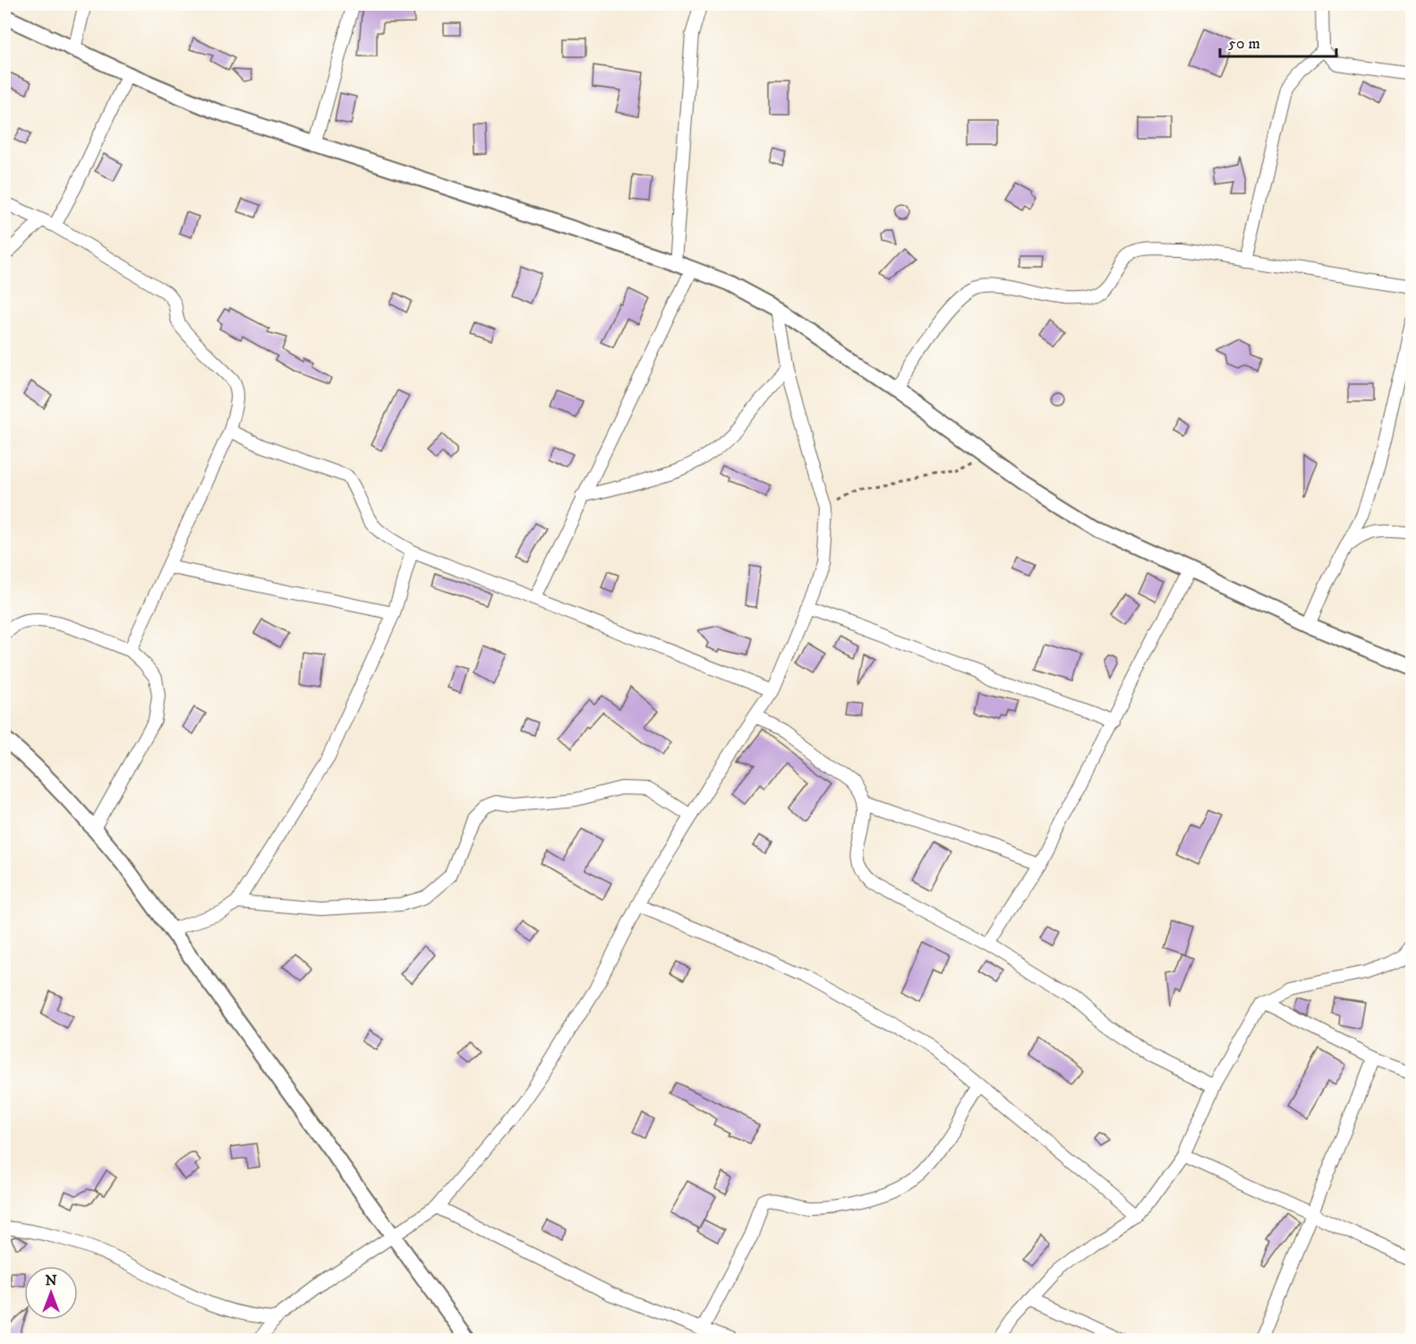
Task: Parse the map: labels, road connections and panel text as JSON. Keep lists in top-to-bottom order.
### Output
{
  "scale_bar": "50 m",
  "north": "top"
}
